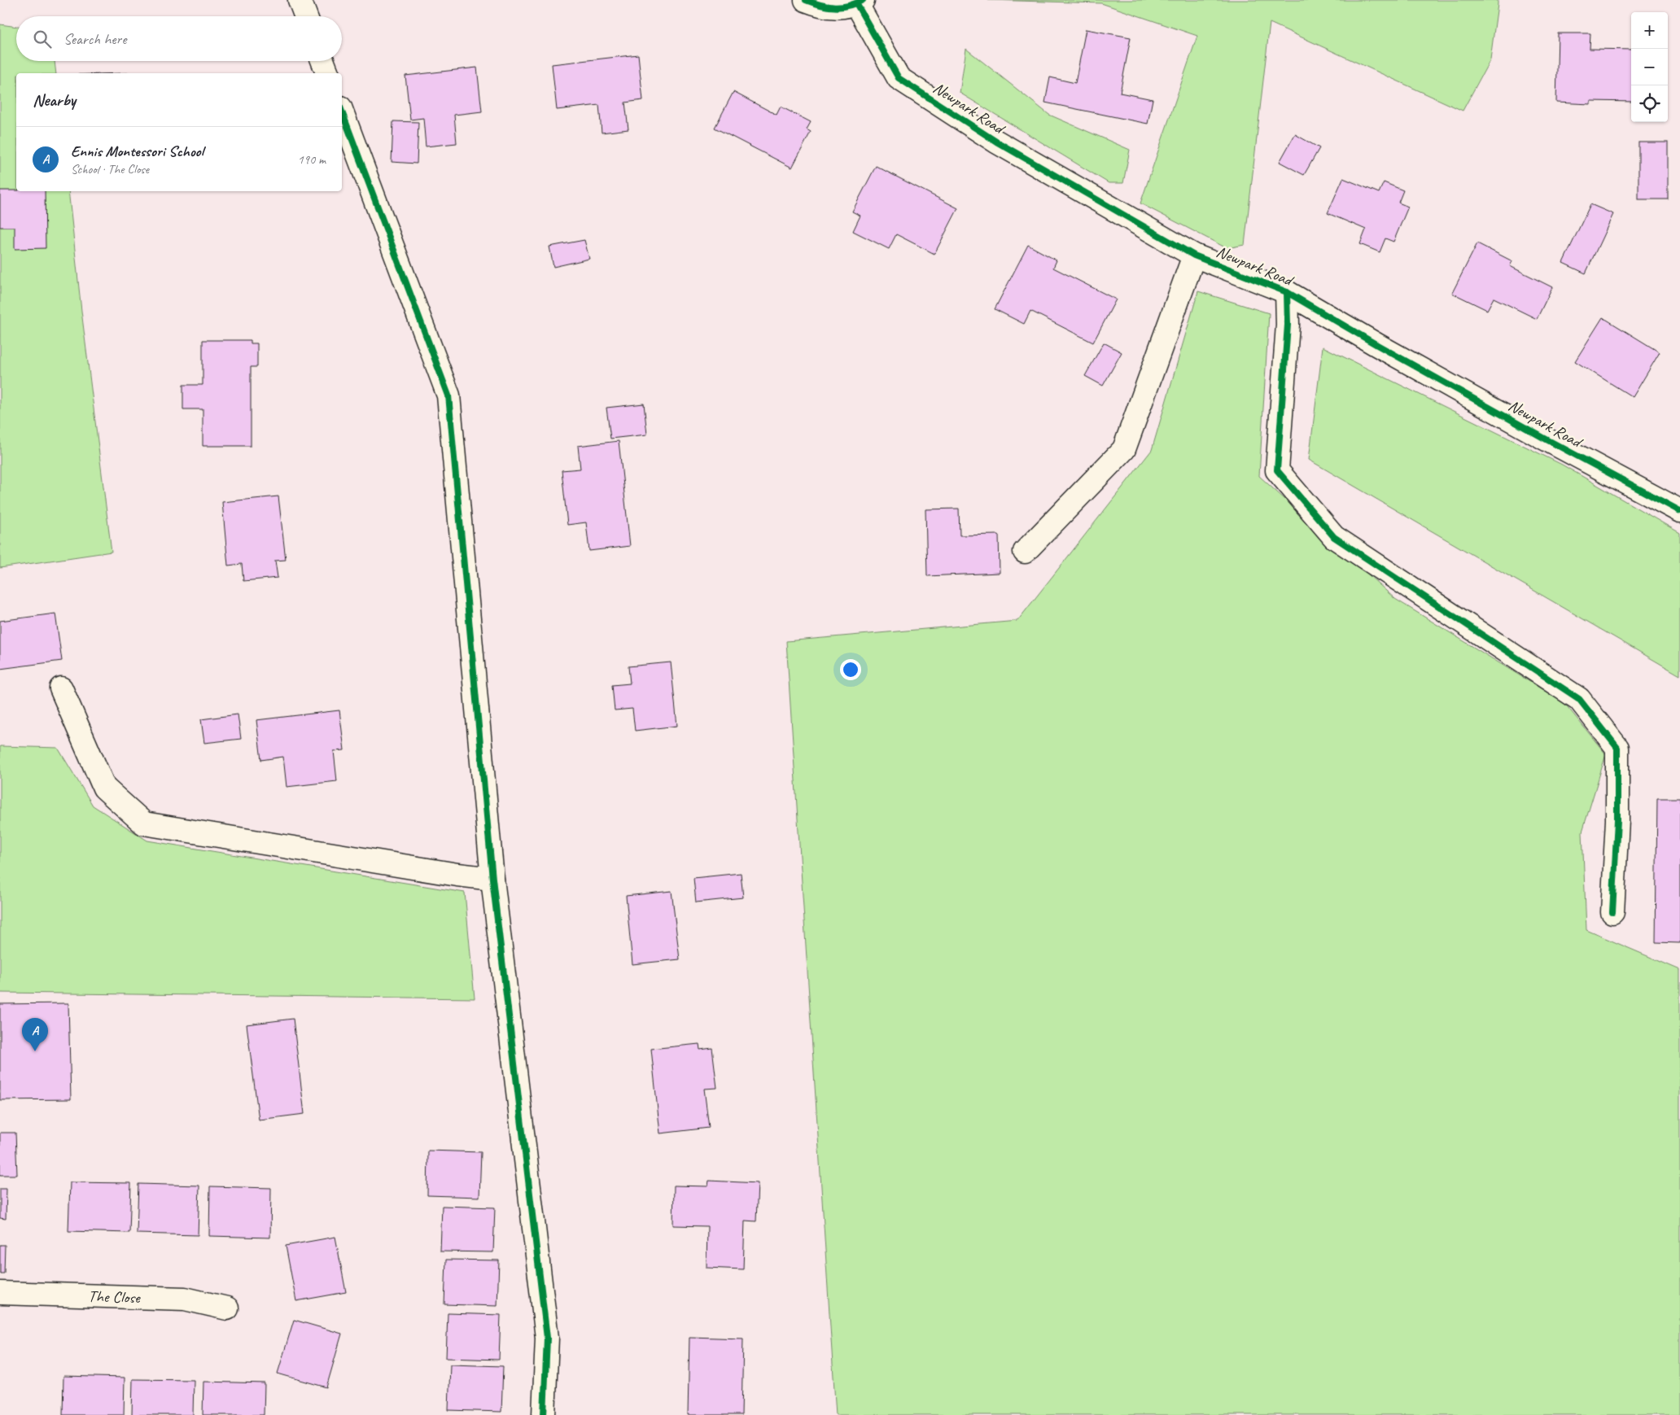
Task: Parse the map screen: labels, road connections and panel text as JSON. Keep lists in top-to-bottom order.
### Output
{
  "streets": {
    "street": ["Newpark Road", "The Close"]
  },
  "page": {
    "map_buttons": ["+", "−"],
    "search": "Search here",
    "heading": "Nearby",
    "list": [
      {
        "mark": "A",
        "name": "Ennis Montessori School",
        "note": "School · The Close",
        "value": "190 m"
      }
    ],
    "pins": "A"
  }
}
